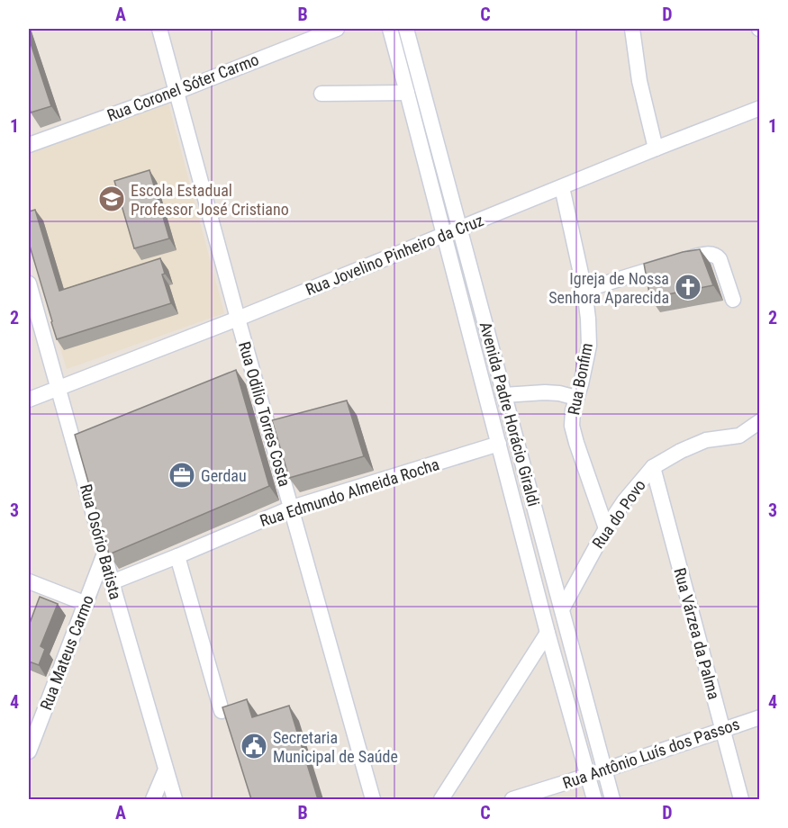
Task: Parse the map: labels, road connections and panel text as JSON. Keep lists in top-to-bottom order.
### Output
{
  "streets": {
    "street": [
      "Rua Coronel Sóter Carmo",
      "Rua Jovelino Pinheiro da Cruz",
      "Rua Bonfim",
      "Rua Odilio Torres Costa",
      "Avenida Padre Horácio Giraldi",
      "Rua Edmundo Almeida Rocha",
      "Rua do Povo",
      "Rua Osório Batista",
      "Rua Várzea da Palma",
      "Rua Mateus Carmo",
      "Rua Antônio Luís dos Passos"
    ]
  },
  "crossings": [
    ["Rua Coronel Sóter Carmo", "Rua Odilio Torres Costa"],
    ["Rua Jovelino Pinheiro da Cruz", "Rua Bonfim"],
    ["Rua Jovelino Pinheiro da Cruz", "Rua Odilio Torres Costa"],
    ["Rua Jovelino Pinheiro da Cruz", "Avenida Padre Horácio Giraldi"],
    ["Rua Jovelino Pinheiro da Cruz", "Rua Osório Batista"],
    ["Rua Bonfim", "Rua do Povo"],
    ["Rua Odilio Torres Costa", "Rua Edmundo Almeida Rocha"],
    ["Avenida Padre Horácio Giraldi", "Rua Edmundo Almeida Rocha"],
    ["Avenida Padre Horácio Giraldi", "Rua do Povo"],
    ["Avenida Padre Horácio Giraldi", "Rua Antônio Luís dos Passos"],
    ["Rua Edmundo Almeida Rocha", "Rua Osório Batista"],
    ["Rua do Povo", "Rua Várzea da Palma"],
    ["Rua Osório Batista", "Rua Mateus Carmo"],
    ["Rua Várzea da Palma", "Rua Antônio Luís dos Passos"]
  ],
  "places": {
    "school or university": ["Escola Estadual Professor José Cristiano"],
    "church": ["Igreja de Nossa Senhora Aparecida"],
    "office": ["Gerdau"],
    "public building": ["Secretaria Municipal de Saúde"]
  },
  "grid": {
    "columns": [
      "A",
      "B",
      "C",
      "D"
    ],
    "rows": [
      "1",
      "2",
      "3",
      "4"
    ]
  }
}
